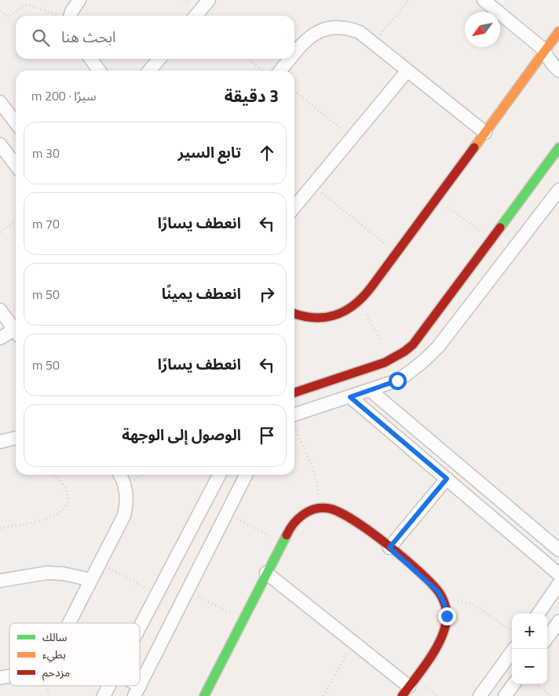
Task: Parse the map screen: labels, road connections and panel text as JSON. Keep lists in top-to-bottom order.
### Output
{
  "legend": ["سالك", "بطيء", "مزدحم"],
  "north": "bottom left",
  "page": {
    "search": "ابحث هنا",
    "heading": ["3 دقيقة", "سيرًا · 200 m"],
    "list": [
      ["تابع السير", "30 m"],
      ["انعطف يسارًا", "70 m"],
      ["انعطف يمينًا", "50 m"],
      ["انعطف يسارًا", "50 m"],
      "الوصول إلى الوجهة"
    ],
    "map_buttons": ["+", "−"]
  }
}
